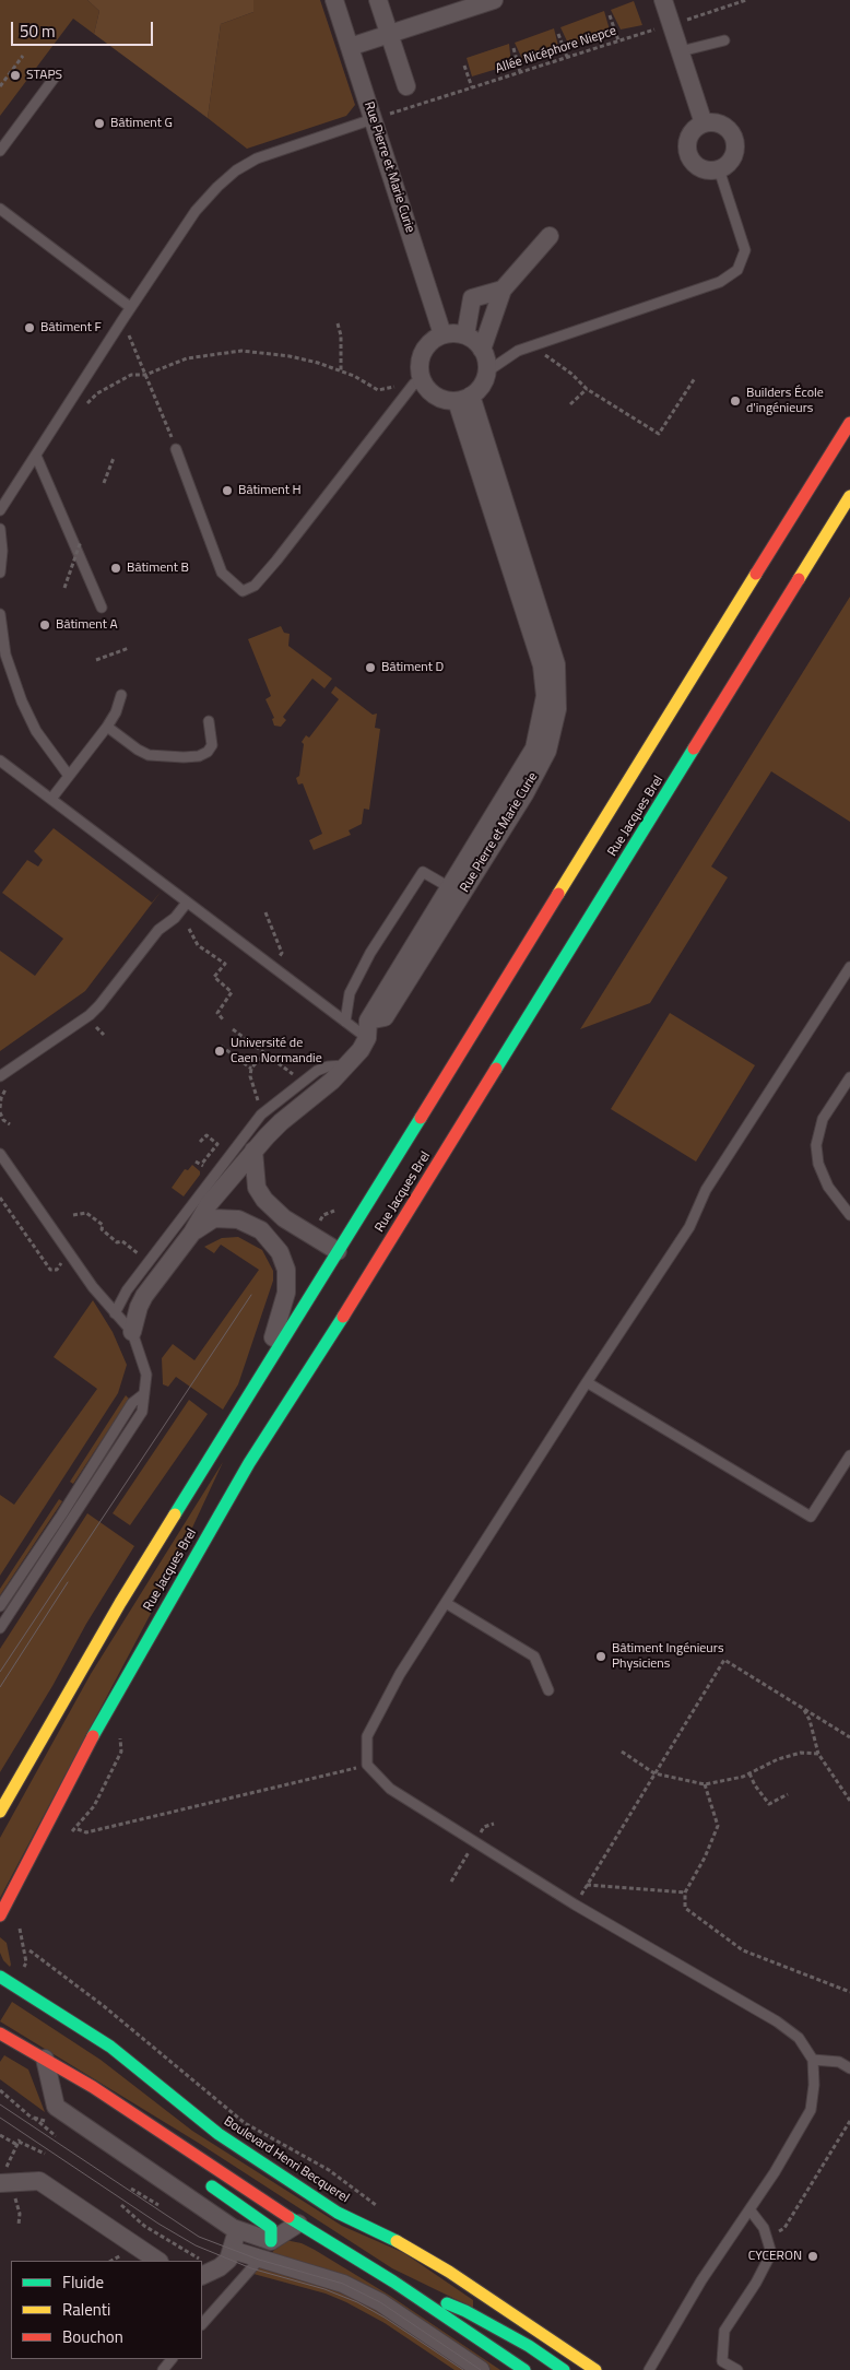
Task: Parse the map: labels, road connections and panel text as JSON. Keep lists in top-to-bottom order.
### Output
{
  "streets": {
    "main road": ["Rue Jacques Brel", "Boulevard Henri Becquerel"],
    "street": ["Rue Pierre et Marie Curie"],
    "path": ["Allée Nicéphore Niepce"]
  },
  "crossings": [
    ["Allée Nicéphore Niepce", "Rue Pierre et Marie Curie"]
  ],
  "places": [
    "STAPS",
    "Bâtiment G",
    "Bâtiment F",
    "Builders École d'ingénieurs",
    "Bâtiment H",
    "Bâtiment B",
    "Bâtiment A",
    "Bâtiment D",
    "Université de Caen Normandie",
    "Bâtiment Ingénieurs Physiciens",
    "CYCERON"
  ],
  "legend": ["Fluide", "Ralenti", "Bouchon"],
  "scale_bar": "50 m"
}
